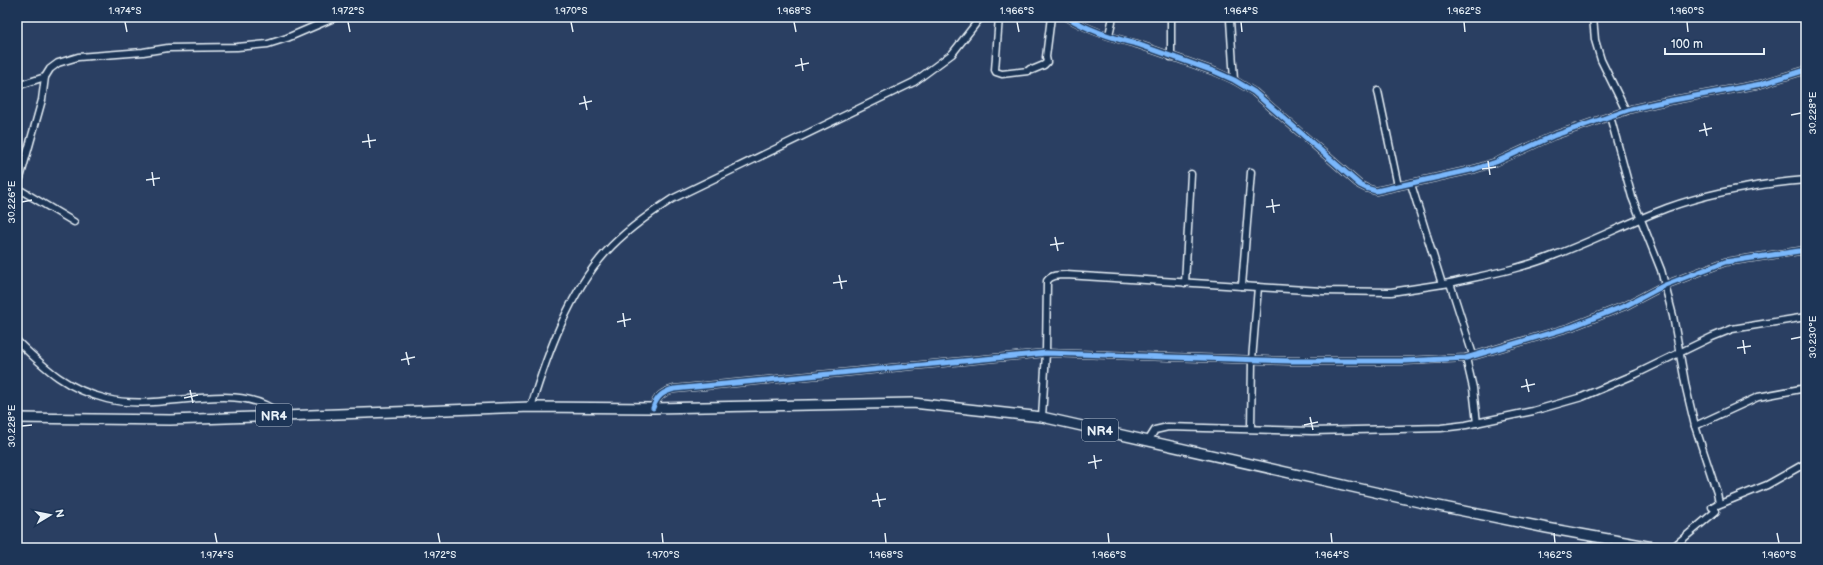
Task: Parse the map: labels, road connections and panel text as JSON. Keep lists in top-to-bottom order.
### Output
{
  "streets": {
    "highway": ["NR4"]
  },
  "scale_bar": "100 m",
  "north": "right",
  "coordinates": [
    "1.974°S",
    "1.972°S",
    "1.970°S",
    "1.968°S",
    "1.966°S",
    "1.964°S",
    "1.962°S",
    "1.960°S",
    "30.228°E",
    "30.226°E",
    "30.230°E"
  ]
}
